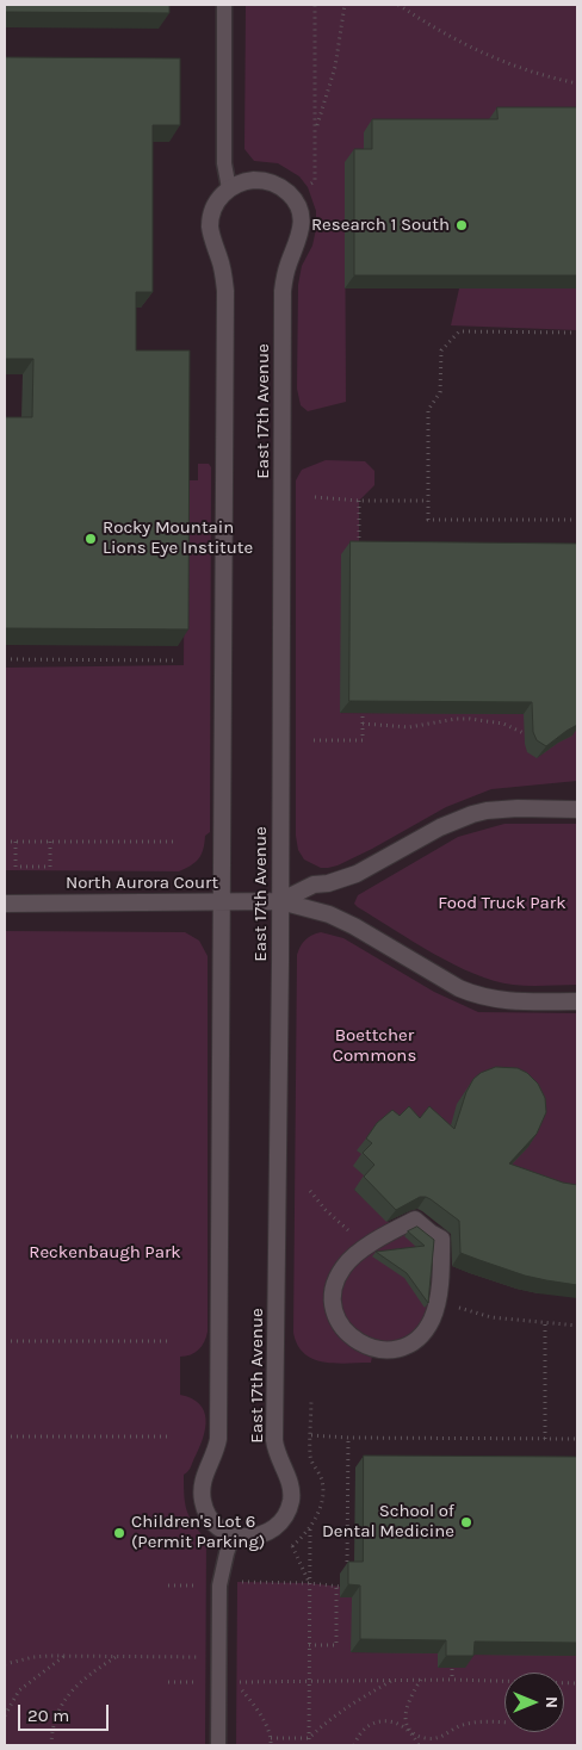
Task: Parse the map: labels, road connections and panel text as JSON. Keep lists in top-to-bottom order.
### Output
{
  "streets": {
    "street": ["East 17th Avenue", "North Aurora Court"]
  },
  "crossings": [
    ["East 17th Avenue", "North Aurora Court"]
  ],
  "parks": ["Food Truck Park", "Boettcher Commons", "Reckenbaugh Park"],
  "places": [
    "Research 1 South",
    "Rocky Mountain Lions Eye Institute",
    "School of Dental Medicine",
    "Children's Lot 6 (Permit Parking)"
  ],
  "scale_bar": "20 m",
  "north": "right"
}
